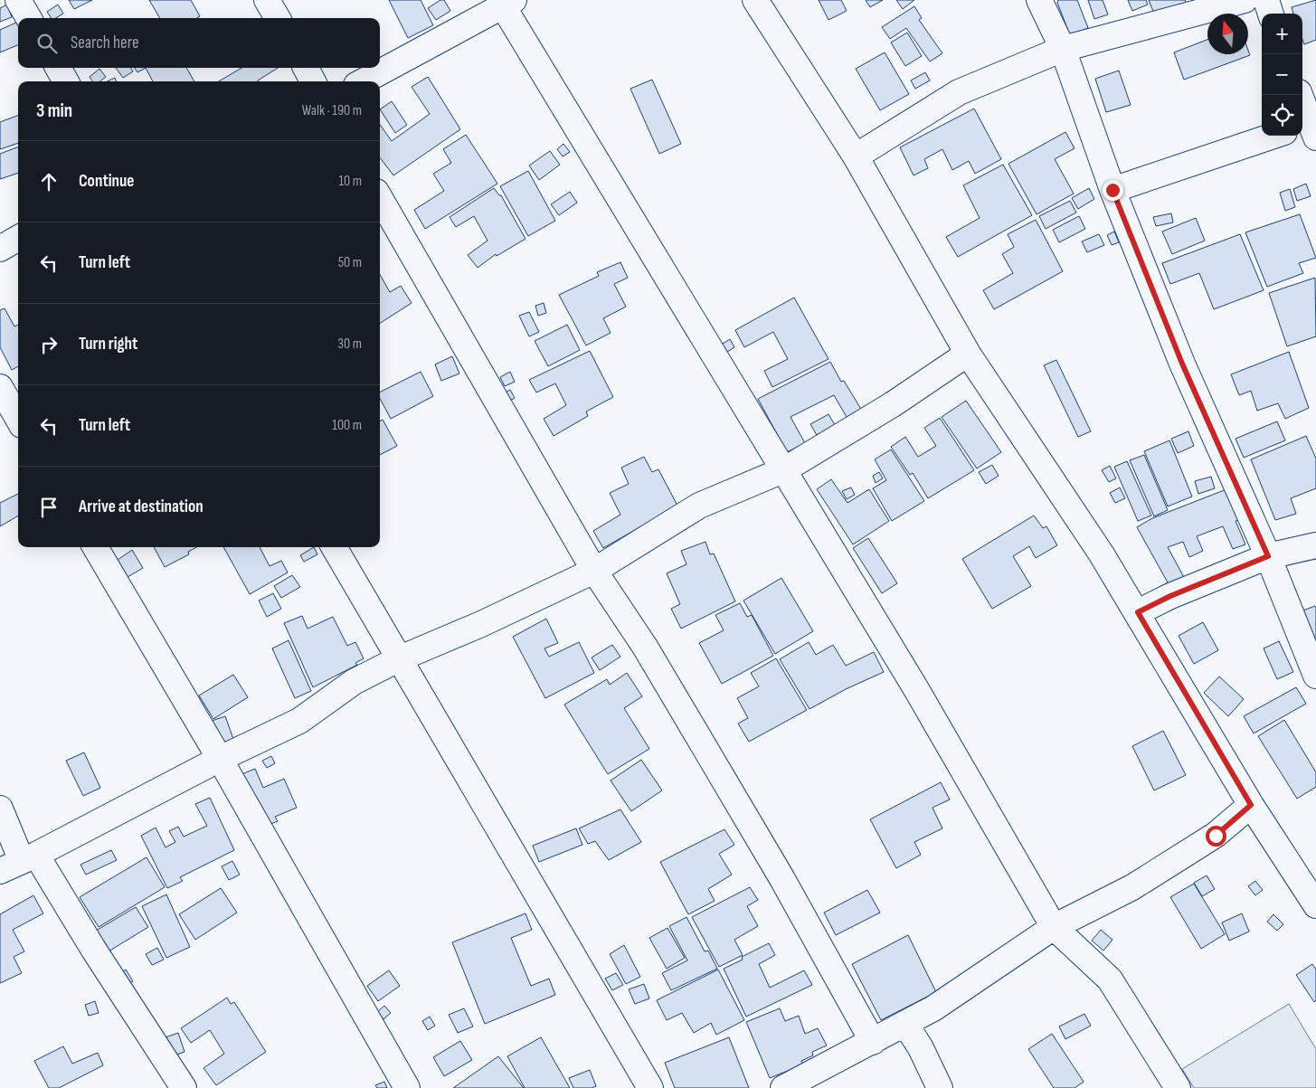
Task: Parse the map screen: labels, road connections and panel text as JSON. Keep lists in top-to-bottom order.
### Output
{
  "north": "top",
  "page": {
    "map_buttons": ["+", "−"],
    "search": "Search here",
    "heading": ["3 min", "Walk · 190 m"],
    "list": [
      ["Continue", "10 m"],
      ["Turn left", "50 m"],
      ["Turn right", "30 m"],
      ["Turn left", "100 m"],
      "Arrive at destination"
    ]
  }
}
